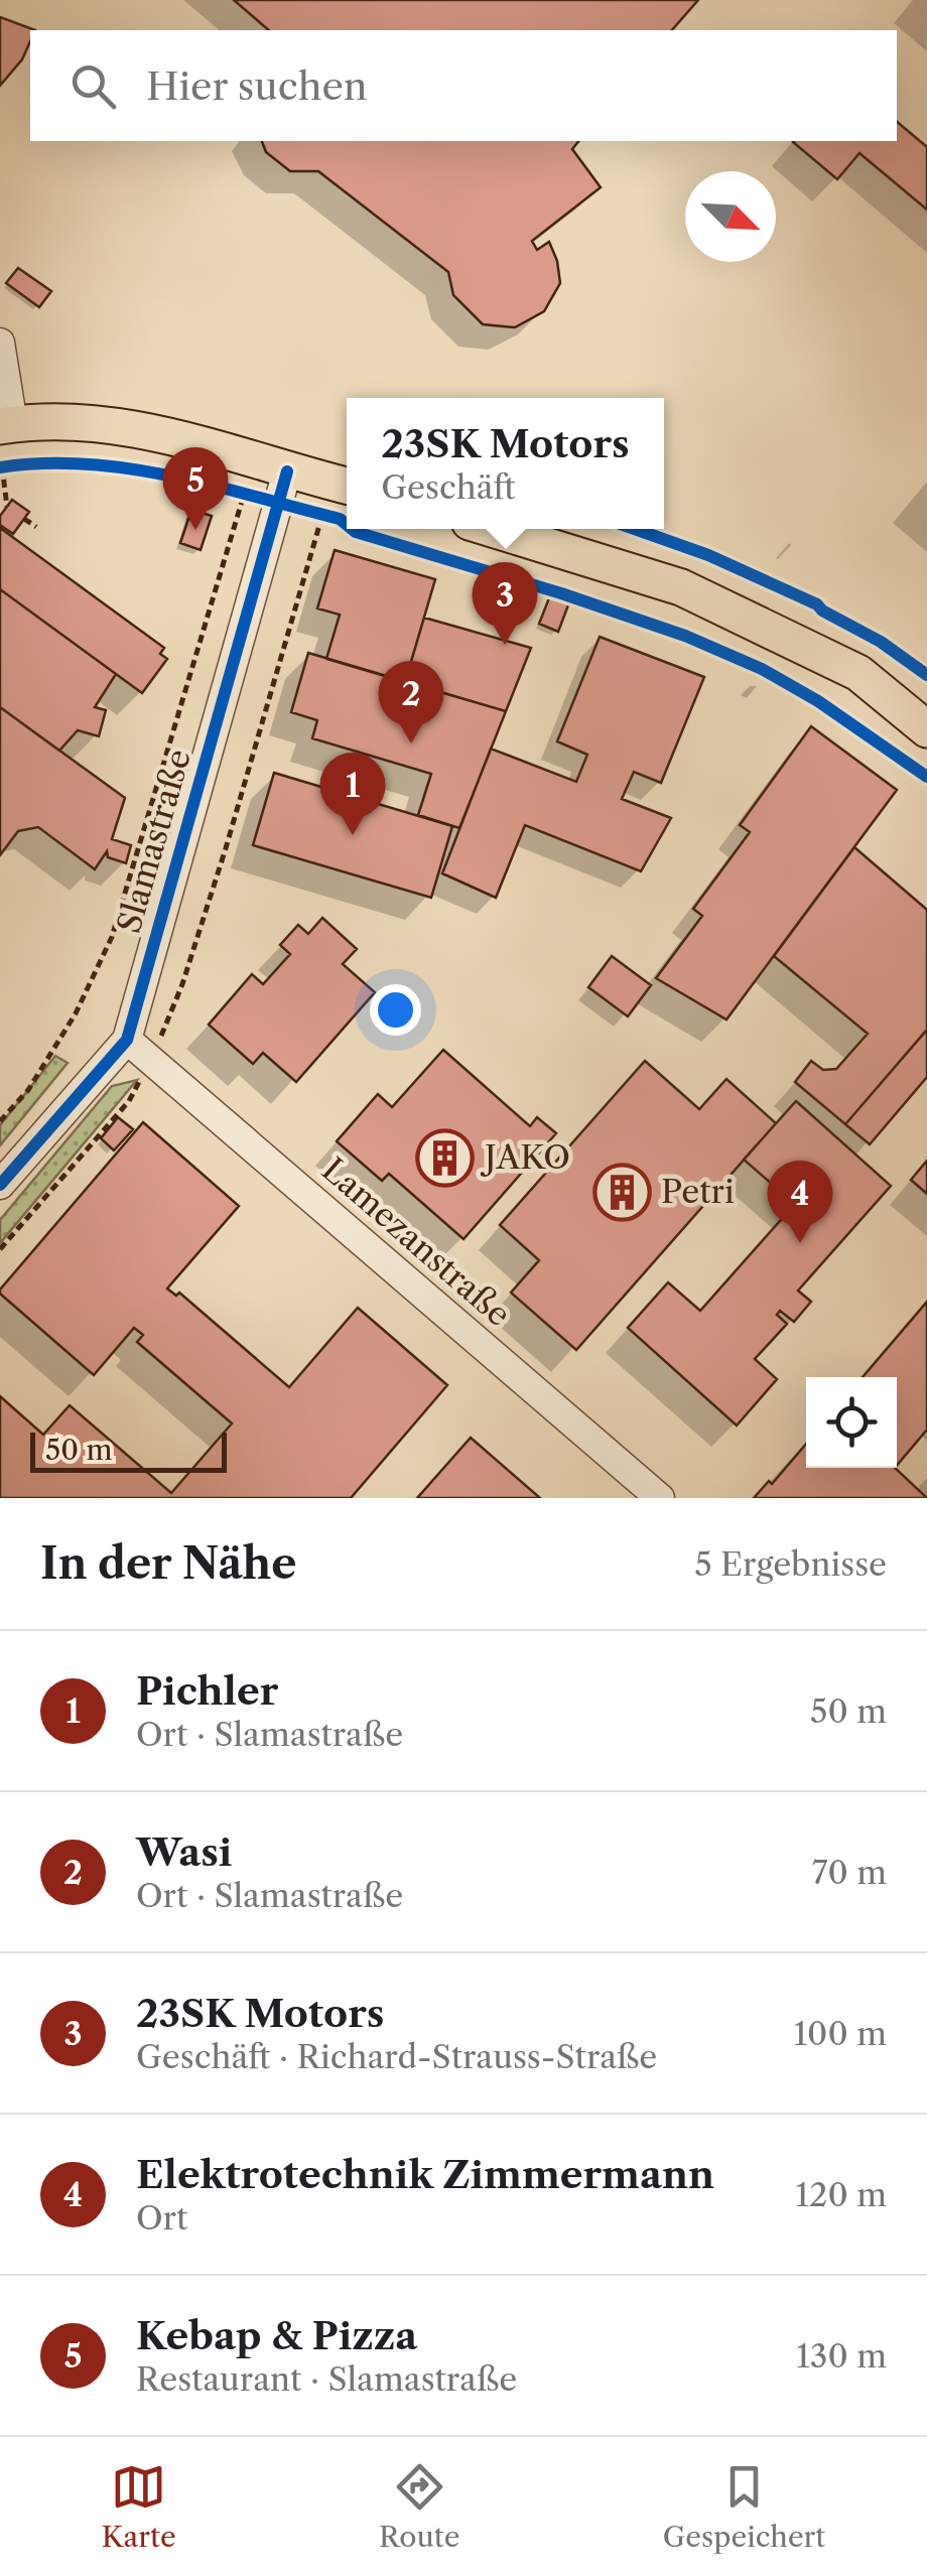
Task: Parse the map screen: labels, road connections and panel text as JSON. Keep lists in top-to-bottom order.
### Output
{
  "streets": {
    "street": ["Slamastraße", "Lamezanstraße"]
  },
  "crossings": [
    ["Slamastraße", "Lamezanstraße"]
  ],
  "places": {
    "building": ["JAKO", "Petri"]
  },
  "scale_bar": "50 m",
  "north": "bottom right",
  "page": {
    "search": "Hier suchen",
    "popup": ["23SK Motors", "Geschäft"],
    "pins": [
      "5",
      "3",
      "2",
      "1",
      "4"
    ],
    "scale": "50 m",
    "heading": ["In der Nähe", "5 Ergebnisse"],
    "list": [
      {
        "mark": "1",
        "name": "Pichler",
        "note": "Ort · Slamastraße",
        "value": "50 m"
      },
      {
        "mark": "2",
        "name": "Wasi",
        "note": "Ort · Slamastraße",
        "value": "70 m"
      },
      {
        "mark": "3",
        "name": "23SK Motors",
        "note": "Geschäft · Richard-Strauss-Straße",
        "value": "100 m"
      },
      {
        "mark": "4",
        "name": "Elektrotechnik Zimmermann",
        "note": "Ort",
        "value": "120 m"
      },
      {
        "mark": "5",
        "name": "Kebap & Pizza",
        "note": "Restaurant · Slamastraße",
        "value": "130 m"
      }
    ],
    "nav": ["Karte", "Route", "Gespeichert"]
  }
}
